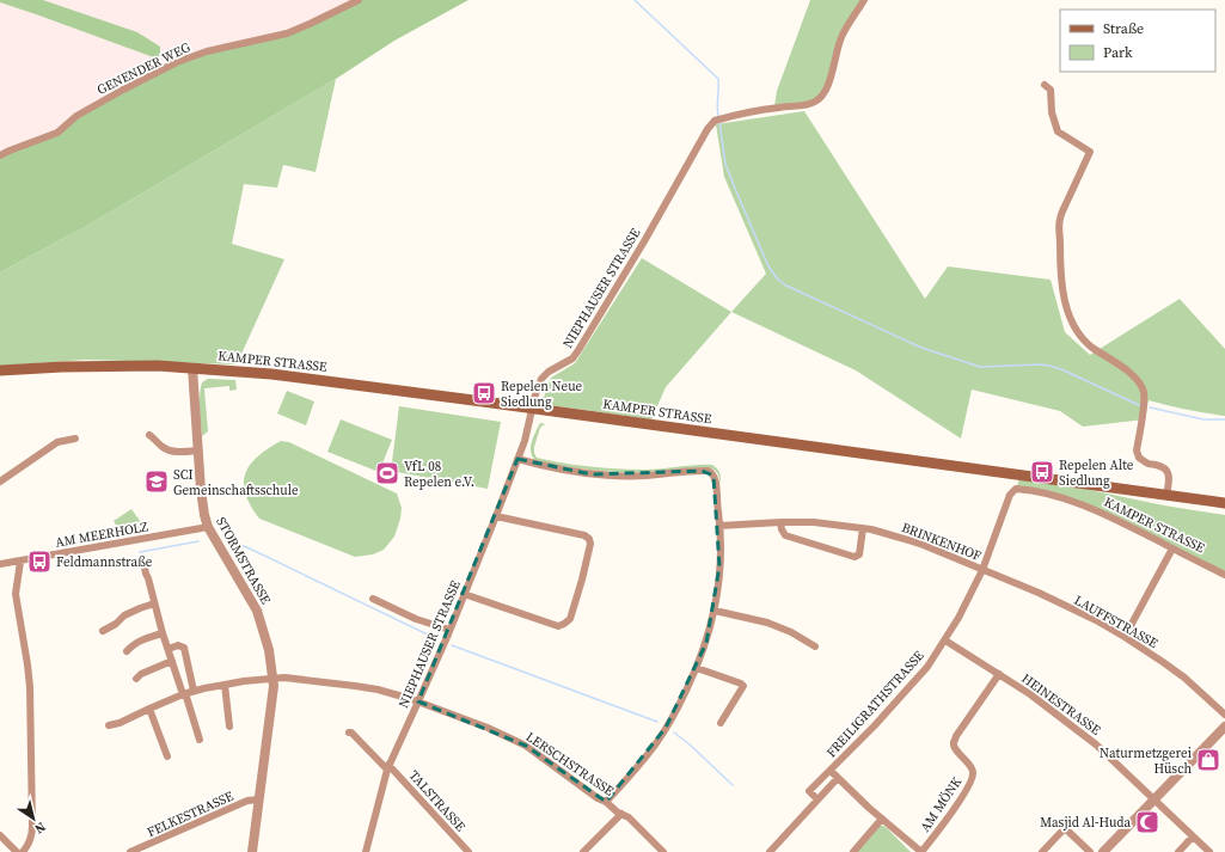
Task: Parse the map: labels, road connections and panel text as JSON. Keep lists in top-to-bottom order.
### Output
{
  "streets": {
    "main road": ["KAMPER STRASSE"],
    "street": [
      "GENENDER WEG",
      "NIEPHAUSER STRASSE",
      "AM MEERHOLZ",
      "BRINKENHOF",
      "STORMSTRASSE",
      "LAUFFSTRASSE",
      "FREILIGRATHSTRASSE",
      "HEINESTRASSE",
      "LERSCHSTRASSE",
      "TALSTRASSE",
      "AM MÖNK",
      "FELKESTRASSE"
    ]
  },
  "crossings": [
    ["NIEPHAUSER STRASSE", "KAMPER STRASSE"],
    ["NIEPHAUSER STRASSE", "LERSCHSTRASSE"],
    ["NIEPHAUSER STRASSE", "TALSTRASSE"],
    ["KAMPER STRASSE", "STORMSTRASSE"],
    ["KAMPER STRASSE", "FREILIGRATHSTRASSE"],
    ["AM MEERHOLZ", "STORMSTRASSE"],
    ["BRINKENHOF", "LAUFFSTRASSE"],
    ["BRINKENHOF", "FREILIGRATHSTRASSE"],
    ["STORMSTRASSE", "LERSCHSTRASSE"],
    ["STORMSTRASSE", "FELKESTRASSE"],
    ["LAUFFSTRASSE", "FREILIGRATHSTRASSE"],
    ["FREILIGRATHSTRASSE", "HEINESTRASSE"],
    ["FREILIGRATHSTRASSE", "AM MÖNK"],
    ["HEINESTRASSE", "AM MÖNK"]
  ],
  "places": {
    "bus stop": ["Repelen Neue Siedlung", "Repelen Alte Siedlung", "Feldmannstraße"],
    "sports": ["VfL 08 Repelen e.V."],
    "school or university": ["SCI Gemeinschaftsschule"],
    "shop": ["Naturmetzgerei Hüsch"],
    "mosque": ["Masjid Al-Huda"]
  },
  "legend": ["Straße", "Park"],
  "north": "bottom right"
}
